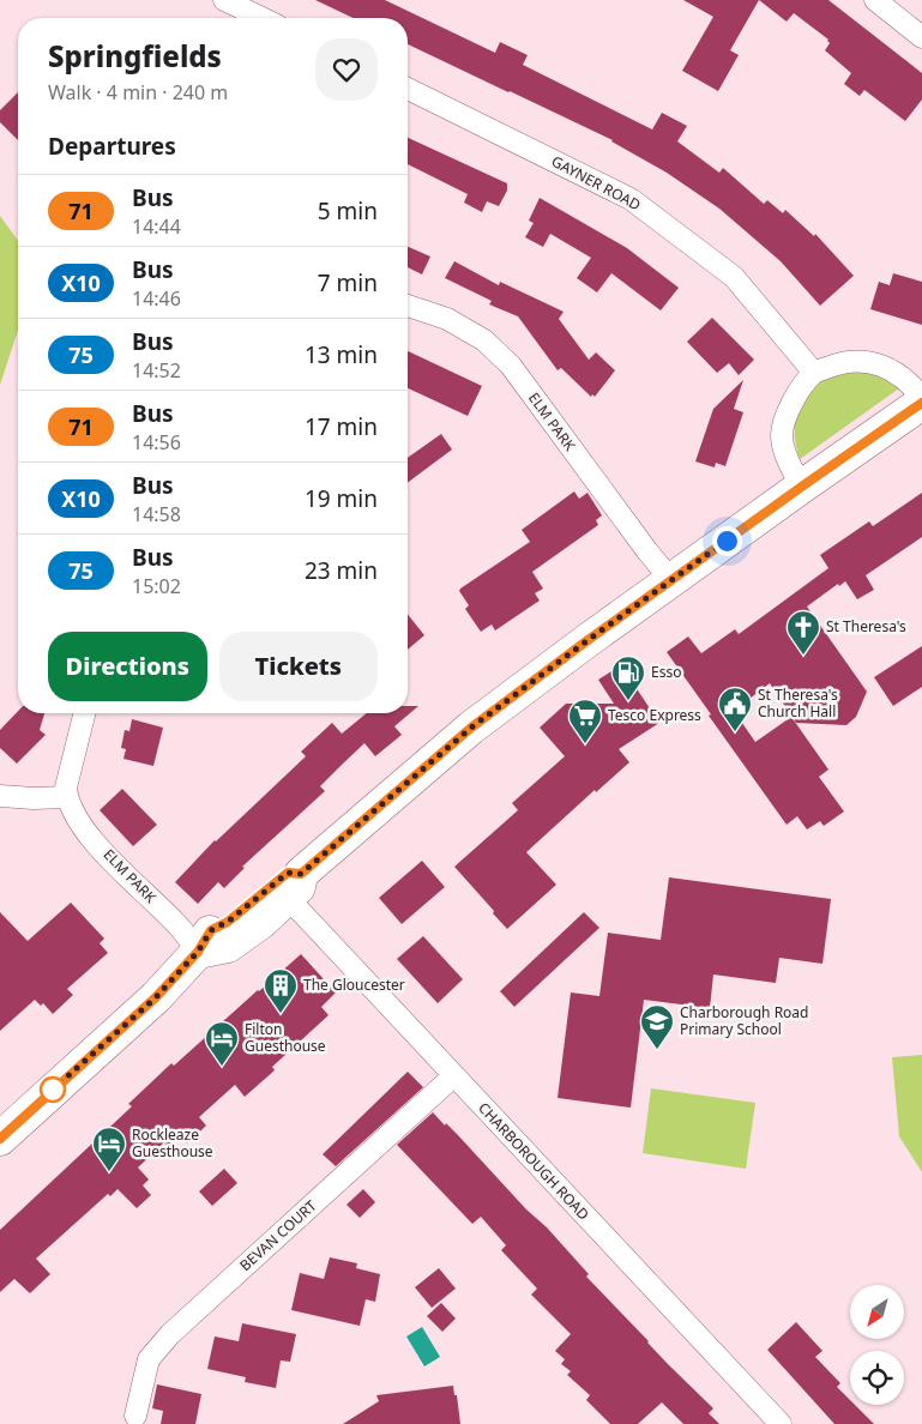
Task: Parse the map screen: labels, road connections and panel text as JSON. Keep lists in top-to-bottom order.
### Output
{
  "streets": {
    "street": [
      "GAYNER ROAD",
      "ELM PARK",
      "CHARBOROUGH ROAD",
      "BEVAN COURT"
    ]
  },
  "crossings": [
    ["CHARBOROUGH ROAD", "BEVAN COURT"]
  ],
  "places": {
    "church": ["St Theresa's"],
    "fuel station": ["Esso"],
    "public building": ["St Theresa's Church Hall"],
    "supermarket": ["Tesco Express"],
    "building": ["The Gloucester"],
    "school or university": ["Charborough Road Primary School"],
    "hotel": ["Filton Guesthouse", "Rockleaze Guesthouse"]
  },
  "lines": ["bus line 71"],
  "north": "bottom left",
  "page": {
    "heading": [
      ["Springfields", "Walk · 4 min · 240 m"],
      "Departures"
    ],
    "list": [
      {
        "mark": "71",
        "name": "Bus",
        "note": "14:44",
        "value": "5 min"
      },
      {
        "mark": "X10",
        "name": "Bus",
        "note": "14:46",
        "value": "7 min"
      },
      {
        "mark": "75",
        "name": "Bus",
        "note": "14:52",
        "value": "13 min"
      },
      {
        "mark": "71",
        "name": "Bus",
        "note": "14:56",
        "value": "17 min"
      },
      {
        "mark": "X10",
        "name": "Bus",
        "note": "14:58",
        "value": "19 min"
      },
      {
        "mark": "75",
        "name": "Bus",
        "note": "15:02",
        "value": "23 min"
      }
    ],
    "buttons": ["Directions", "Tickets"]
  }
}
